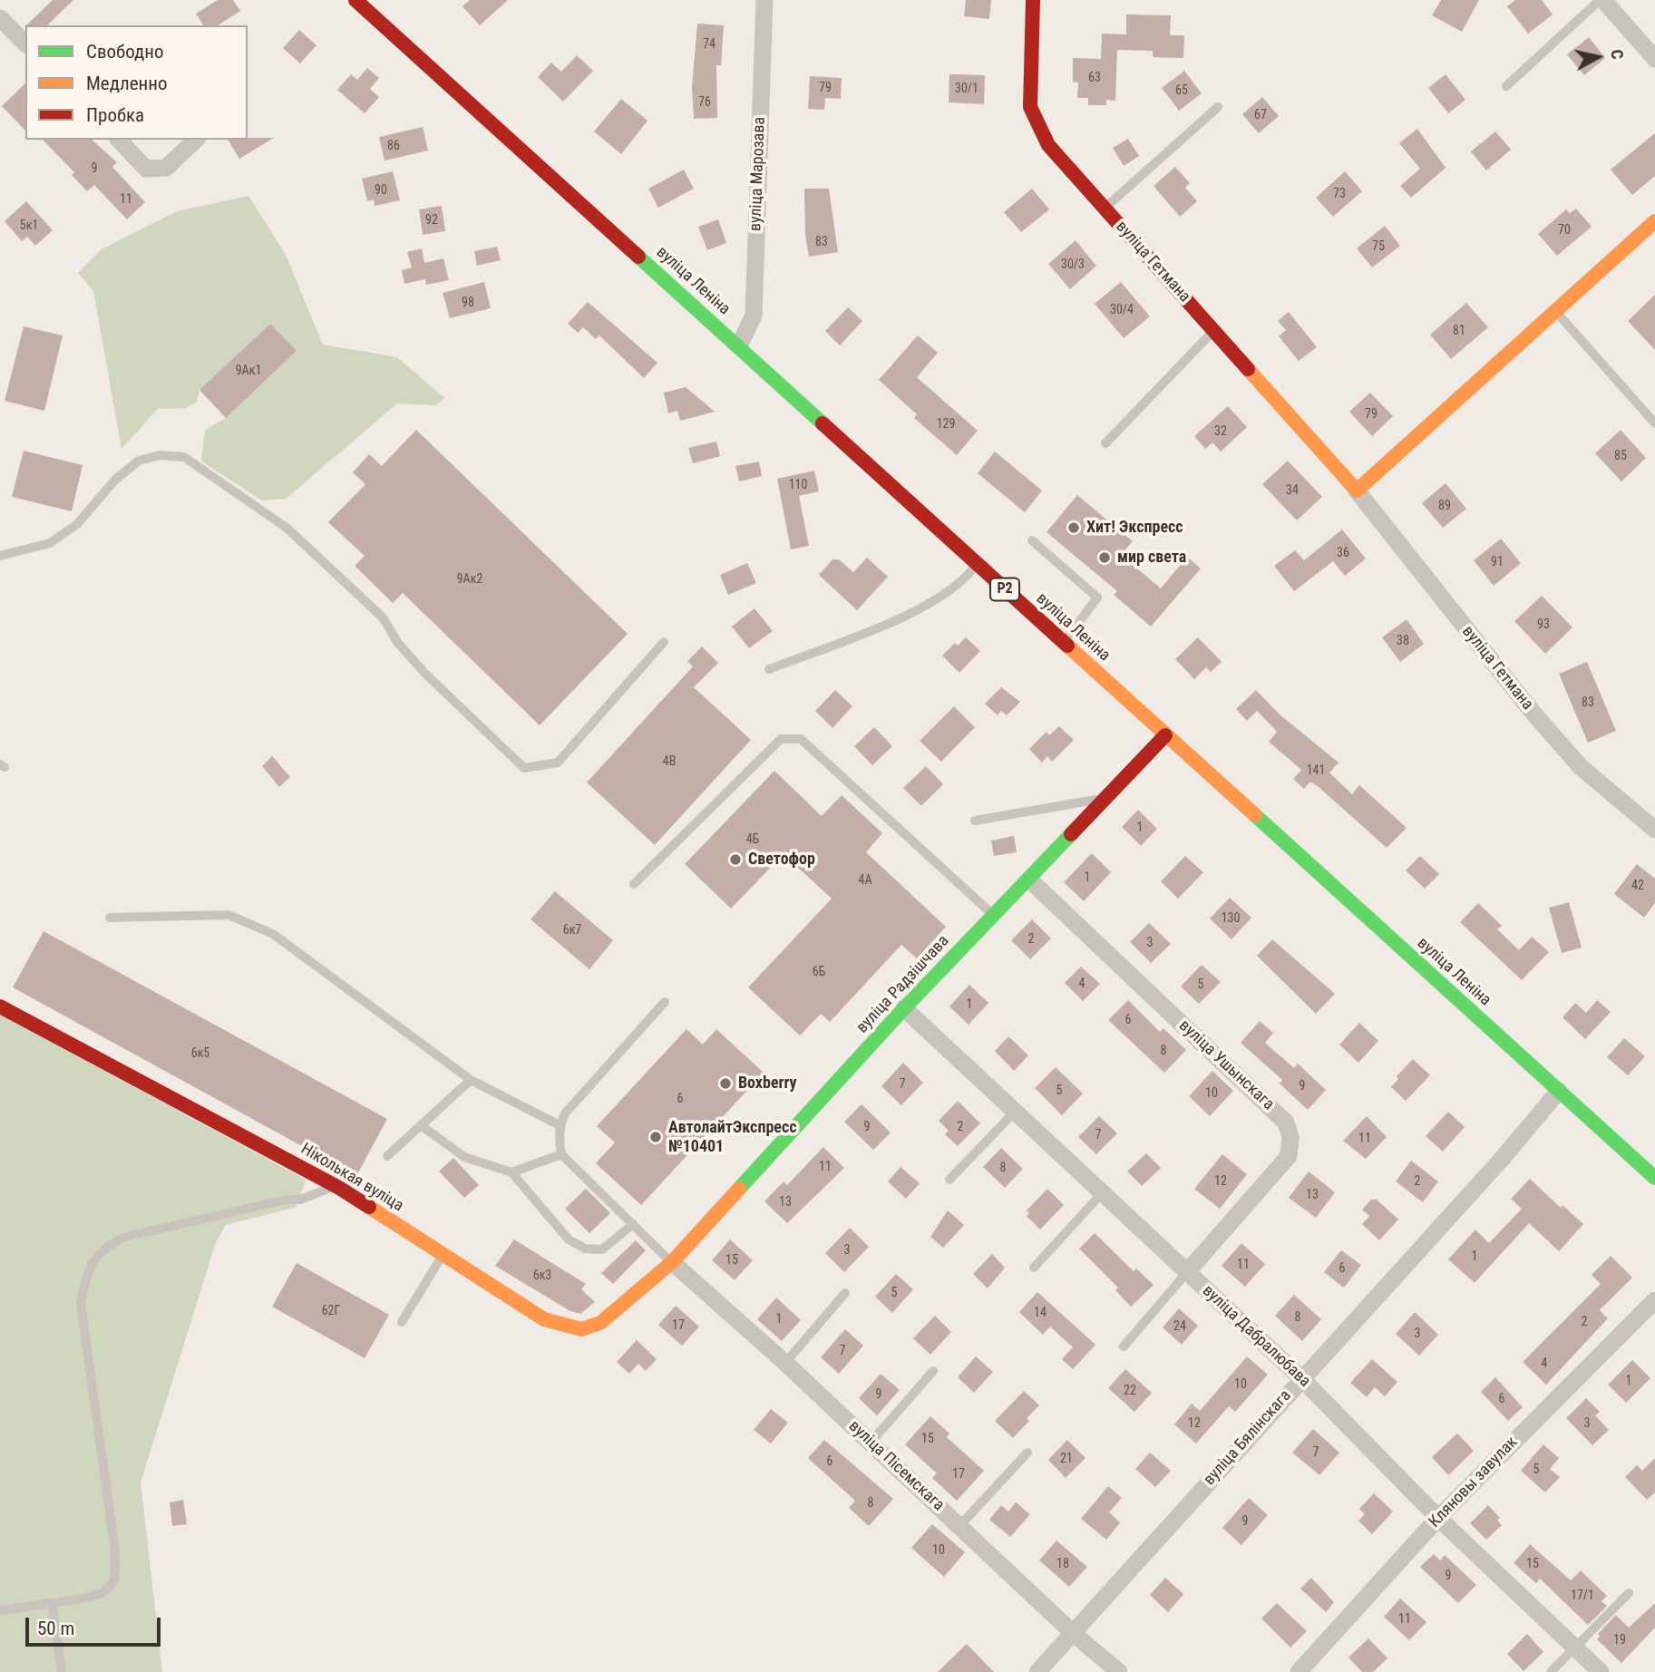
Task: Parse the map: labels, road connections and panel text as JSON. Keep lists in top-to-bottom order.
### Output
{
  "streets": {
    "street": [
      "вуліца Марозава",
      "вуліца Гетмана",
      "вуліца Леніна",
      "Р2",
      "вуліца Радзішчава",
      "вуліца Ушынскага",
      "Ніколькая вуліца",
      "вуліца Дабралюбава",
      "вуліца Бялінскага",
      "вуліца Пісемскага",
      "Кляновы завулак"
    ]
  },
  "crossings": [
    ["вуліца Марозава", "вуліца Леніна"],
    ["вуліца Леніна", "вуліца Радзішчава"],
    ["вуліца Леніна", "вуліца Бялінскага"],
    ["вуліца Радзішчава", "вуліца Ушынскага"],
    ["вуліца Радзішчава", "Ніколькая вуліца"],
    ["вуліца Радзішчава", "вуліца Дабралюбава"],
    ["вуліца Радзішчава", "вуліца Пісемскага"],
    ["вуліца Ушынскага", "вуліца Дабралюбава"],
    ["Ніколькая вуліца", "вуліца Пісемскага"],
    ["вуліца Дабралюбава", "вуліца Бялінскага"],
    ["вуліца Дабралюбава", "Кляновы завулак"],
    ["вуліца Бялінскага", "вуліца Пісемскага"]
  ],
  "places": [
    "Хит! Экспресс",
    "мир света",
    "Светофор",
    "Boxberry",
    "АвтолайтЭкспресс №10401"
  ],
  "house_numbers": [
    "74",
    "63",
    "79",
    "30/1",
    "65",
    "76",
    "67",
    "86",
    "9",
    "90",
    "73",
    "11",
    "92",
    "5к1",
    "70",
    "83",
    "75",
    "30/3",
    "98",
    "30/4",
    "81",
    "9Ак1",
    "79",
    "129",
    "32",
    "85",
    "110",
    "34",
    "89",
    "36",
    "91",
    "9Ак2",
    "93",
    "38",
    "83",
    "4В",
    "141",
    "1",
    "4Б",
    "1",
    "4А",
    "42",
    "130",
    "6к7",
    "2",
    "3",
    "6Б",
    "4",
    "5",
    "1",
    "6",
    "8",
    "6к5",
    "7",
    "9",
    "5",
    "10",
    "6",
    "9",
    "2",
    "7",
    "11",
    "11",
    "8",
    "12",
    "2",
    "13",
    "13",
    "3",
    "1",
    "15",
    "11",
    "6",
    "6к3",
    "5",
    "62Г",
    "14",
    "8",
    "1",
    "2",
    "17",
    "24",
    "3",
    "7",
    "4",
    "1",
    "10",
    "22",
    "9",
    "6",
    "12",
    "3",
    "15",
    "7",
    "21",
    "6",
    "5",
    "17",
    "8",
    "9",
    "10",
    "18",
    "15",
    "9",
    "17/1",
    "11",
    "19"
  ],
  "legend": ["Свободно", "Медленно", "Пробка"],
  "scale_bar": "50 m",
  "north": "right"
}
